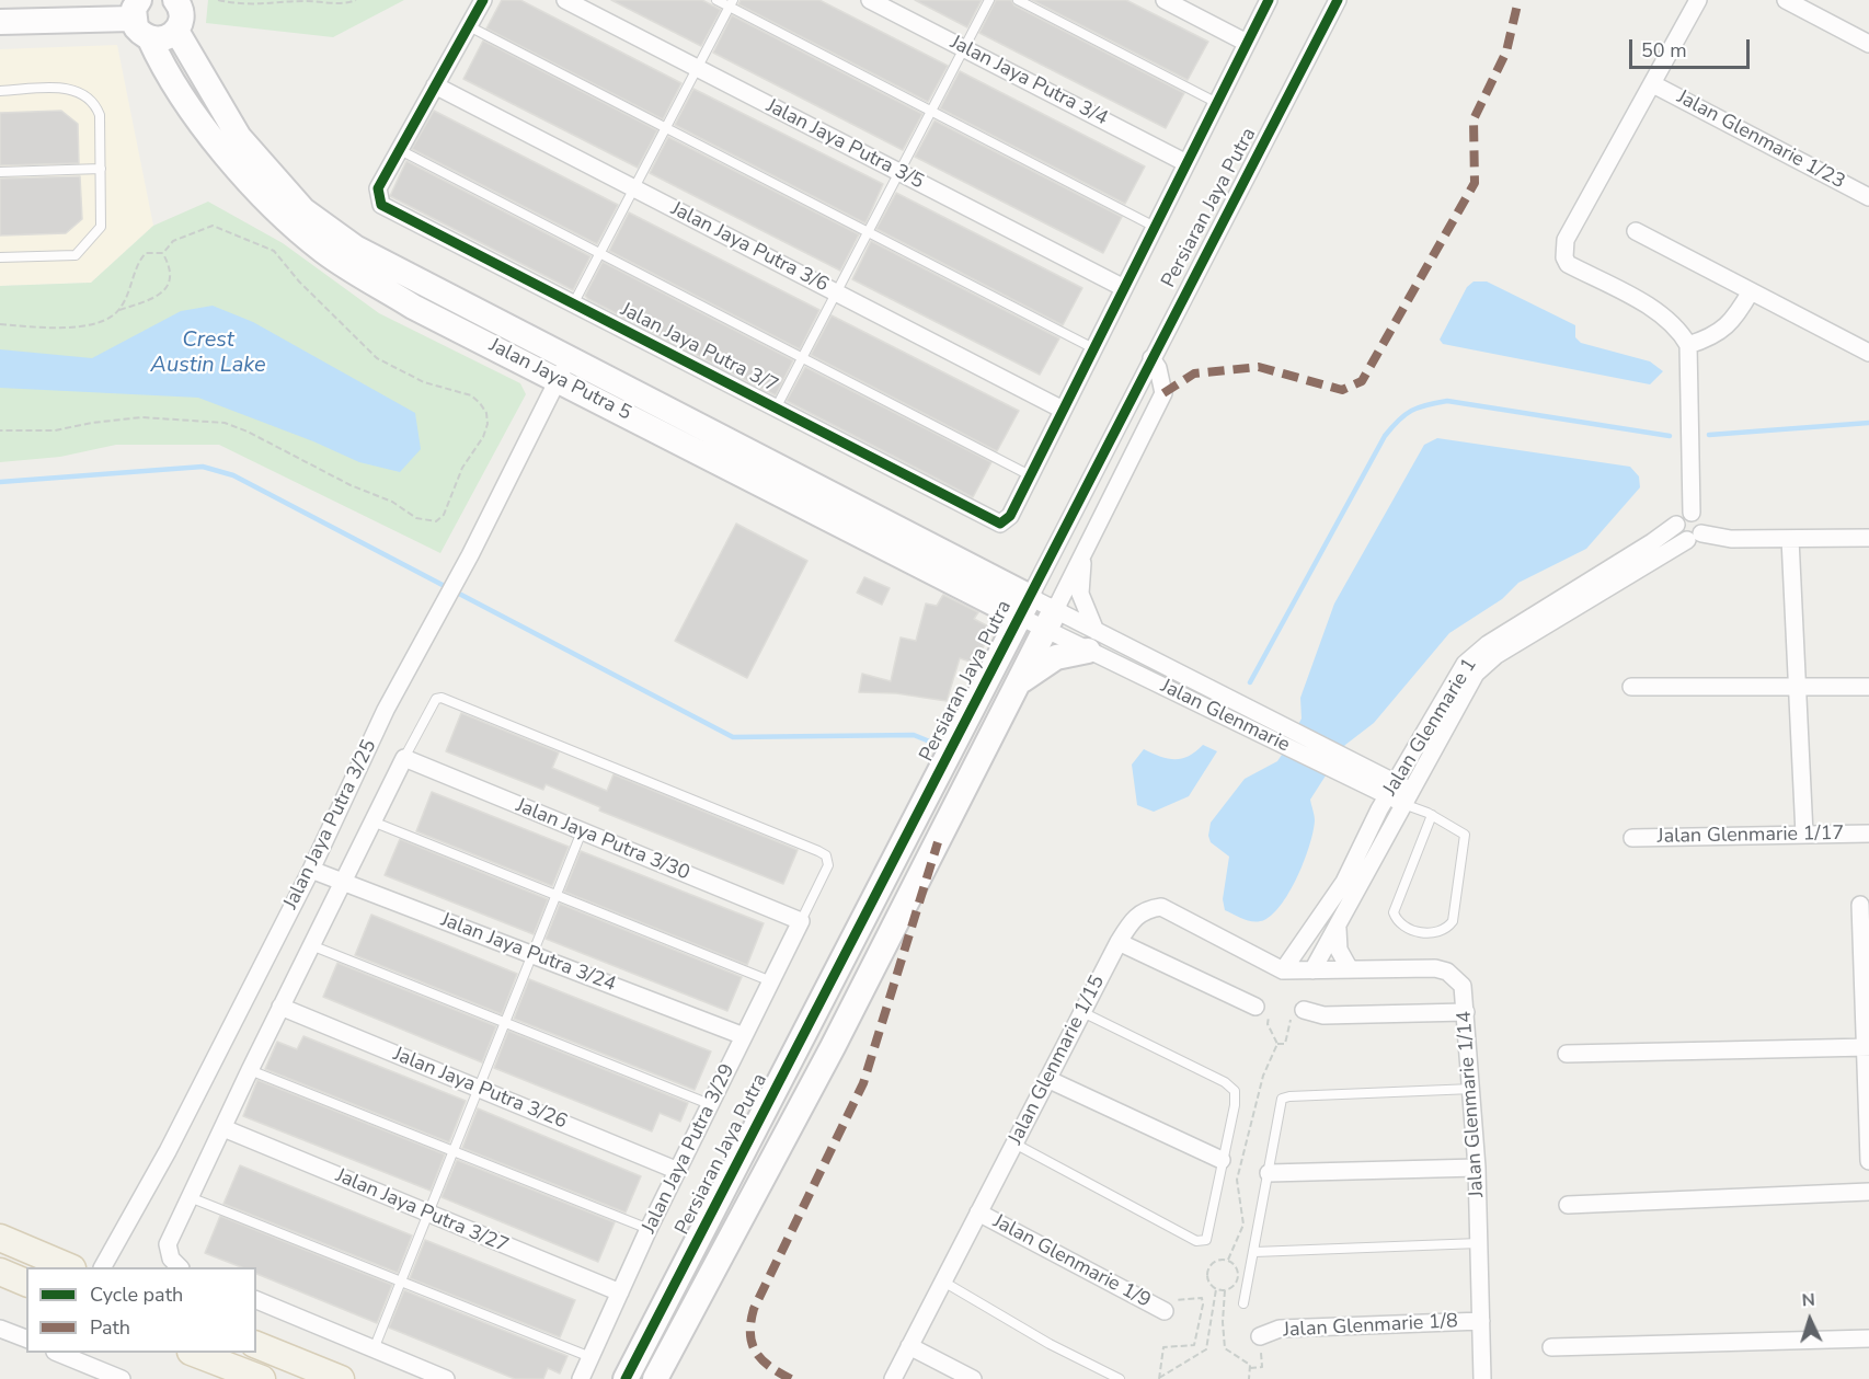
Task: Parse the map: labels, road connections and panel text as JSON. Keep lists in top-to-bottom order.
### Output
{
  "streets": {
    "street": [
      "Jalan Jaya Putra 3/4",
      "Jalan Glenmarie 1/23",
      "Jalan Jaya Putra 3/5",
      "Persiaran Jaya Putra",
      "Jalan Jaya Putra 3/6",
      "Jalan Jaya Putra 3/7",
      "Jalan Jaya Putra 5",
      "Jalan Glenmarie",
      "Jalan Glenmarie 1",
      "Jalan Jaya Putra 3/25",
      "Jalan Glenmarie 1/17",
      "Jalan Jaya Putra 3/30",
      "Jalan Jaya Putra 3/24",
      "Jalan Glenmarie 1/15",
      "Jalan Jaya Putra 3/26",
      "Jalan Glenmarie 1/14",
      "Jalan Jaya Putra 3/29",
      "Jalan Jaya Putra 3/27",
      "Jalan Glenmarie 1/9",
      "Jalan Glenmarie 1/8"
    ]
  },
  "crossings": [
    ["Persiaran Jaya Putra", "Jalan Jaya Putra 5"],
    ["Jalan Jaya Putra 5", "Jalan Glenmarie"],
    ["Jalan Jaya Putra 5", "Jalan Jaya Putra 3/25"],
    ["Jalan Glenmarie", "Jalan Glenmarie 1"],
    ["Jalan Glenmarie 1", "Jalan Glenmarie 1/15"],
    ["Jalan Glenmarie 1", "Jalan Glenmarie 1/14"],
    ["Jalan Jaya Putra 3/25", "Jalan Jaya Putra 3/30"],
    ["Jalan Jaya Putra 3/25", "Jalan Jaya Putra 3/24"],
    ["Jalan Jaya Putra 3/25", "Jalan Jaya Putra 3/26"],
    ["Jalan Jaya Putra 3/25", "Jalan Jaya Putra 3/27"],
    ["Jalan Jaya Putra 3/30", "Jalan Jaya Putra 3/29"],
    ["Jalan Jaya Putra 3/24", "Jalan Jaya Putra 3/29"],
    ["Jalan Glenmarie 1/15", "Jalan Glenmarie 1/14"],
    ["Jalan Glenmarie 1/15", "Jalan Glenmarie 1/9"],
    ["Jalan Jaya Putra 3/26", "Jalan Jaya Putra 3/29"],
    ["Jalan Glenmarie 1/14", "Jalan Glenmarie 1/8"],
    ["Jalan Jaya Putra 3/29", "Jalan Jaya Putra 3/27"]
  ],
  "water": ["Crest Austin Lake"],
  "legend": ["Cycle path", "Path"],
  "scale_bar": "50 m",
  "north": "top"
}
